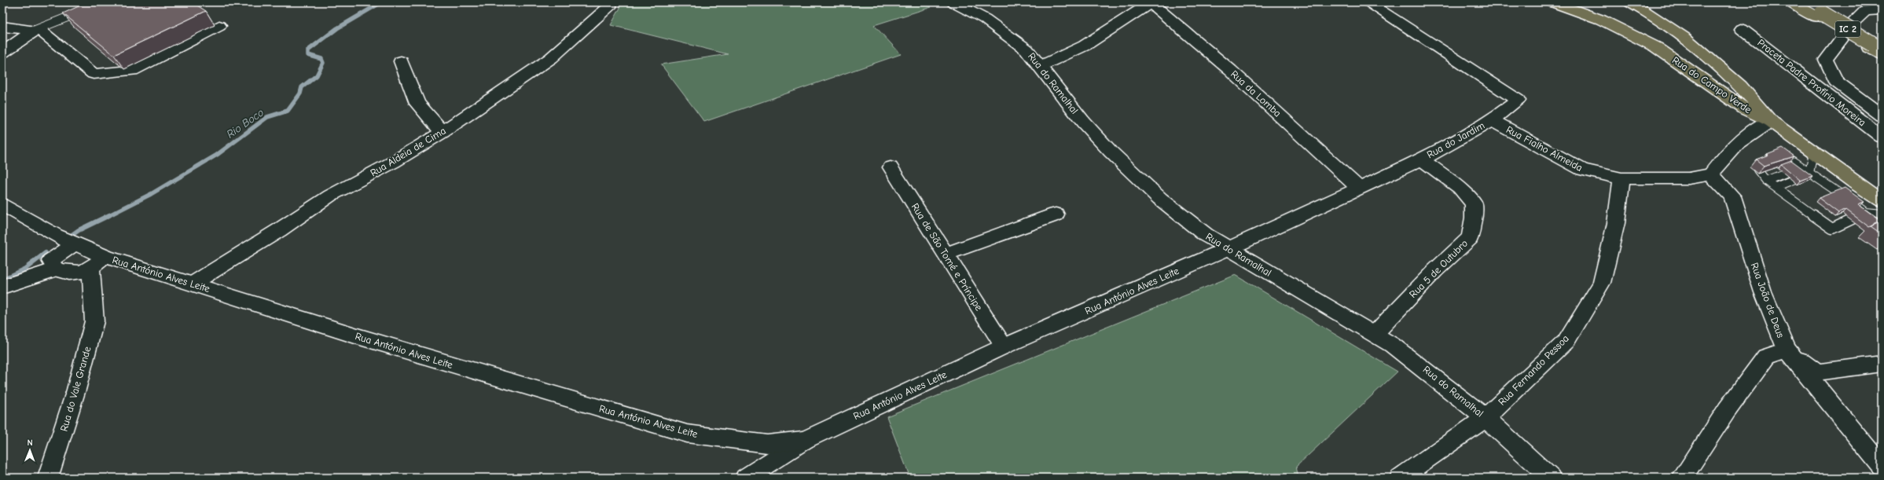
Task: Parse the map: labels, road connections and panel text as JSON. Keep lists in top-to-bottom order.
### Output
{
  "streets": {
    "main road": ["IC 2", "Rua do Campo Verde"],
    "street": [
      "Praceta Padre Profírio Moreira",
      "Rua do Ramalhal",
      "Rua da Lomba",
      "Rua do Jardim",
      "Rua Fialho Almeida",
      "Rua Aldeia de Cima",
      "Rua de São Tomé e Príncipe",
      "Rua 5 de Outubro",
      "Rua António Alves Leite",
      "Rua João de Deus",
      "Rua Fernando Pessoa",
      "Rua do Vale Grande"
    ]
  },
  "crossings": [
    ["Rua do Ramalhal", "Rua do Jardim"],
    ["Rua do Ramalhal", "Rua 5 de Outubro"],
    ["Rua do Ramalhal", "Rua António Alves Leite"],
    ["Rua do Ramalhal", "Rua Fernando Pessoa"],
    ["Rua da Lomba", "Rua do Jardim"],
    ["Rua do Jardim", "Rua Fialho Almeida"],
    ["Rua do Jardim", "Rua 5 de Outubro"],
    ["Rua do Jardim", "Rua António Alves Leite"],
    ["Rua Fialho Almeida", "Rua João de Deus"],
    ["Rua Fialho Almeida", "Rua Fernando Pessoa"],
    ["Rua Aldeia de Cima", "Rua António Alves Leite"],
    ["Rua de São Tomé e Príncipe", "Rua António Alves Leite"],
    ["Rua António Alves Leite", "Rua do Vale Grande"]
  ],
  "water": ["Rio Boco"],
  "north": "top"
}
